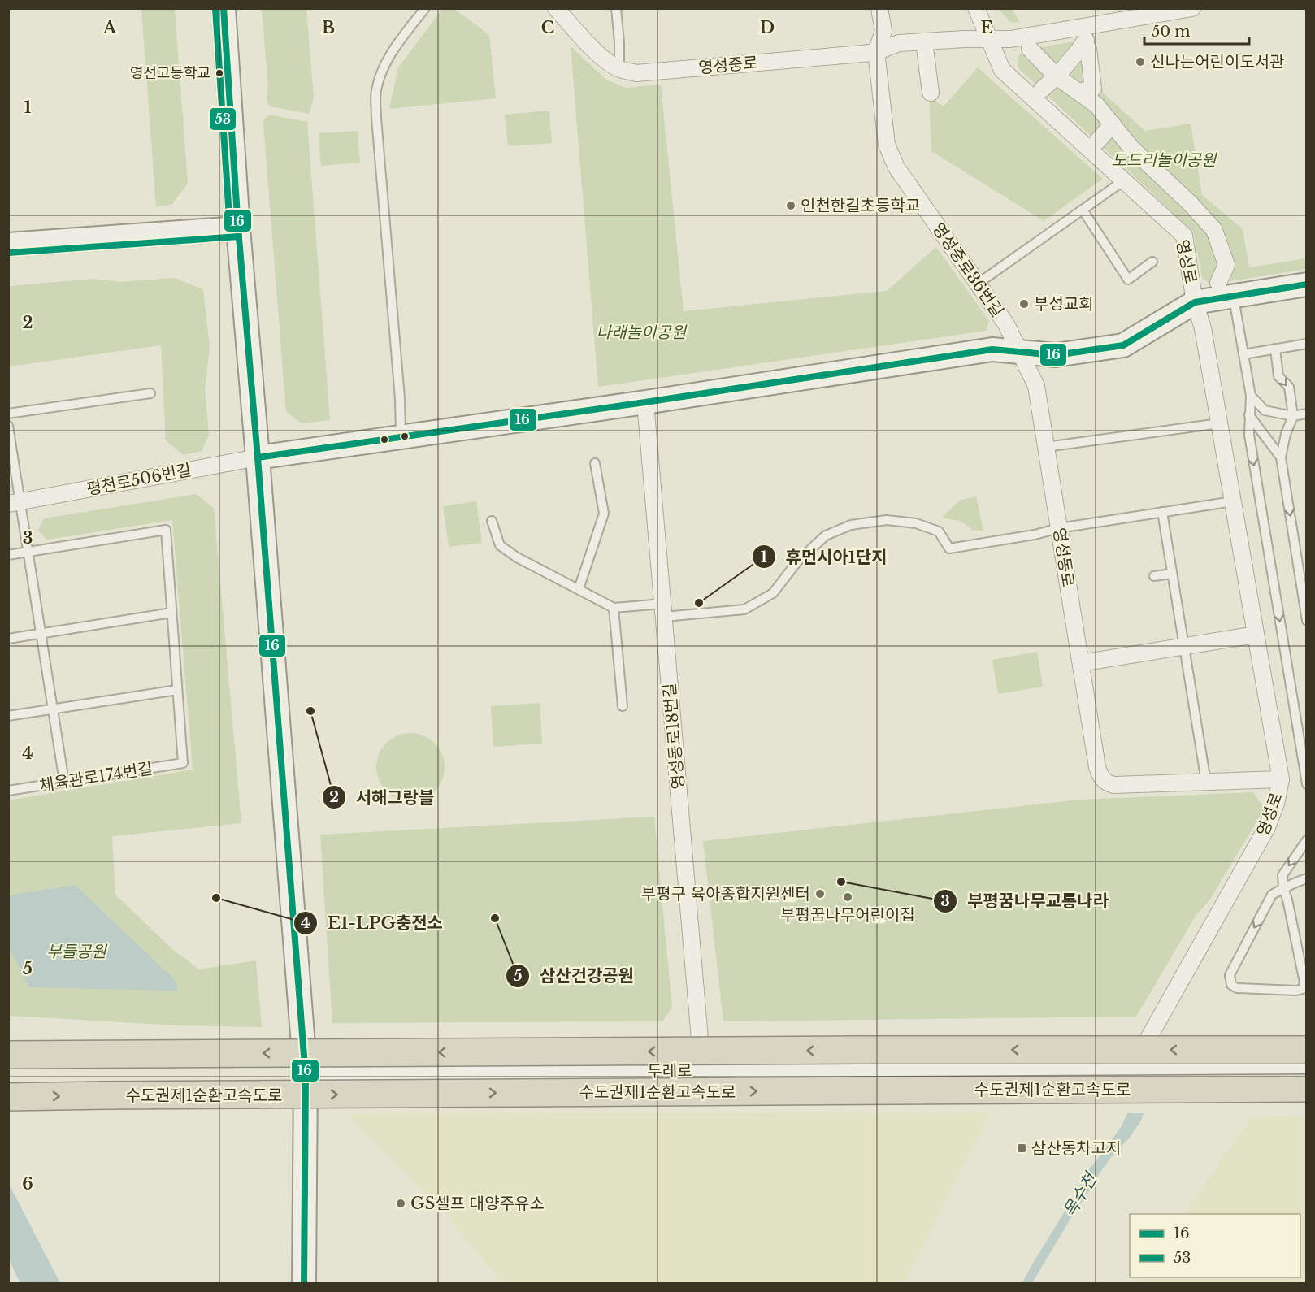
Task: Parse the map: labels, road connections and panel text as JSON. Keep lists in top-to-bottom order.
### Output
{
  "streets": {
    "highway": ["수도권제1순환고속도로"],
    "street": [
      "영성중로",
      "영성로",
      "영성중로36번길",
      "평천로506번길",
      "영성동로",
      "영성동로18번길",
      "두레로"
    ],
    "lane": ["체육관로174번길"]
  },
  "crossings": [
    ["영성중로", "영성로"],
    ["영성중로", "영성중로36번길"],
    ["영성로", "두레로"],
    ["영성중로36번길", "영성동로"],
    ["영성동로18번길", "두레로"]
  ],
  "water": ["목수천"],
  "parks": ["도드리놀이공원", "나래놀이공원", "부들공원"],
  "places": {
    "other": [
      "신나는어린이도서관",
      "영선고등학교",
      "인천한길초등학교",
      "부성교회",
      "휴먼시아1단지",
      "서해그랑블",
      "부평꿈나무교통나라",
      "부평구 육아종합지원센터",
      "부평꿈나무어린이집",
      "E1-LPG충전소",
      "삼산건강공원",
      "GS셀프 대양주유소"
    ],
    "transit": ["삼산동차고지"]
  },
  "lines": ["transit line 16", "transit line 53"],
  "legend": ["16", "53"],
  "scale_bar": "50 m",
  "grid": {
    "columns": [
      "A",
      "B",
      "C",
      "D",
      "E"
    ],
    "rows": [
      "1",
      "2",
      "3",
      "4",
      "5",
      "6"
    ]
  }
}
